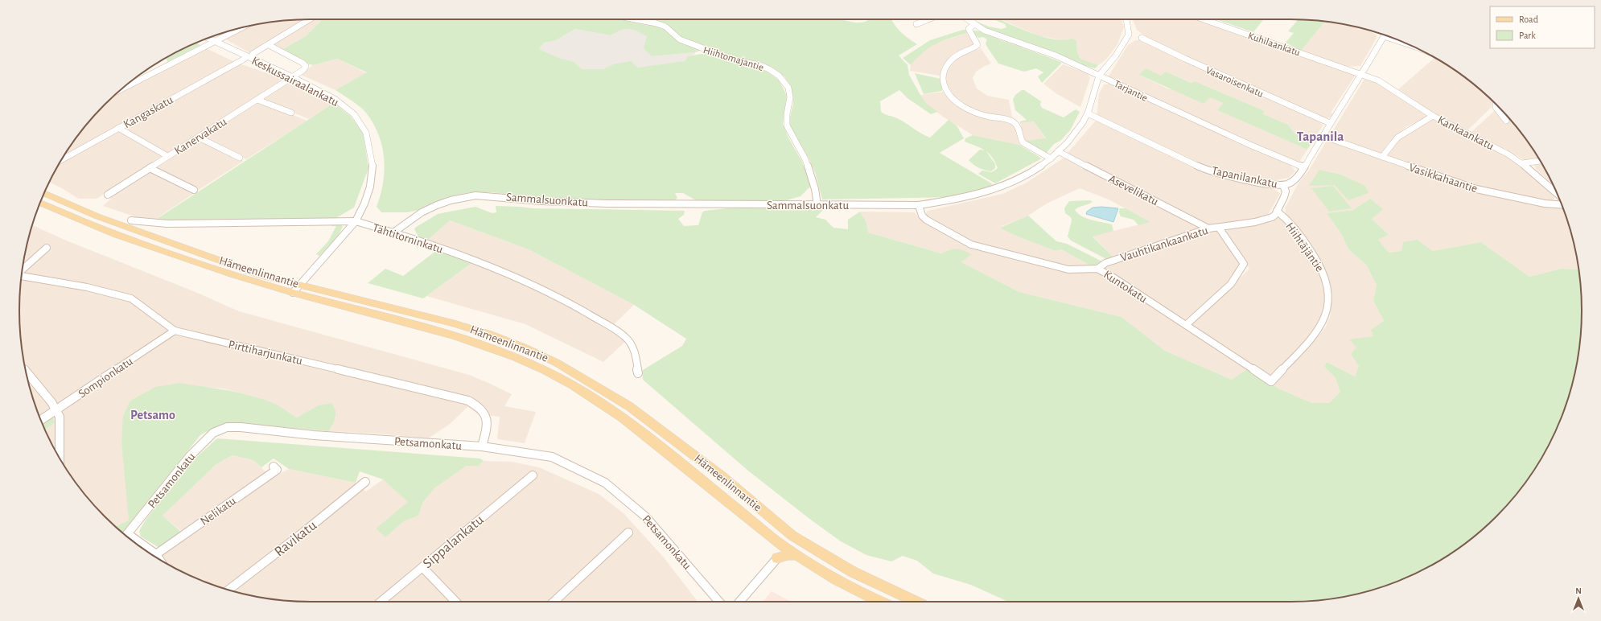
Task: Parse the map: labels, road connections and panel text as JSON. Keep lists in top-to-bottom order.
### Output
{
  "streets": {
    "main road": ["Hämeenlinnantie"],
    "street": [
      "Kuhilaankatu",
      "Hiihtomajantie",
      "Keskussairaalankatu",
      "Vasaroisenkatu",
      "Tarjantie",
      "Kangaskatu",
      "Kankaankatu",
      "Kanervakatu",
      "Tapanilankatu",
      "Vasikkahaantie",
      "Asevelikatu",
      "Sammalsuonkatu",
      "Tähtitorninkatu",
      "Vauhtikankaankatu",
      "Hiihtäjäntie",
      "Kuntokatu",
      "Pirttiharjunkatu",
      "Sompionkatu",
      "Petsamonkatu",
      "Nelikatu",
      "Ravikatu",
      "Sippalankatu"
    ]
  },
  "crossings": [
    ["Kuhilaankatu", "Kankaankatu"],
    ["Kuhilaankatu", "Tapanilankatu"],
    ["Hiihtomajantie", "Sammalsuonkatu"],
    ["Keskussairaalankatu", "Kanervakatu"],
    ["Keskussairaalankatu", "Tähtitorninkatu"],
    ["Keskussairaalankatu", "Hämeenlinnantie"],
    ["Vasaroisenkatu", "Tapanilankatu"],
    ["Tarjantie", "Tapanilankatu"],
    ["Tarjantie", "Sammalsuonkatu"],
    ["Kankaankatu", "Tapanilankatu"],
    ["Tapanilankatu", "Vasikkahaantie"],
    ["Tapanilankatu", "Sammalsuonkatu"],
    ["Tapanilankatu", "Vauhtikankaankatu"],
    ["Asevelikatu", "Sammalsuonkatu"],
    ["Asevelikatu", "Vauhtikankaankatu"],
    ["Sammalsuonkatu", "Tähtitorninkatu"],
    ["Sammalsuonkatu", "Kuntokatu"],
    ["Vauhtikankaankatu", "Hiihtäjäntie"],
    ["Vauhtikankaankatu", "Kuntokatu"],
    ["Hiihtäjäntie", "Kuntokatu"],
    ["Pirttiharjunkatu", "Sompionkatu"],
    ["Pirttiharjunkatu", "Petsamonkatu"]
  ],
  "districts": ["Tapanila", "Petsamo"],
  "legend": ["Road", "Park"],
  "north": "top"
}
